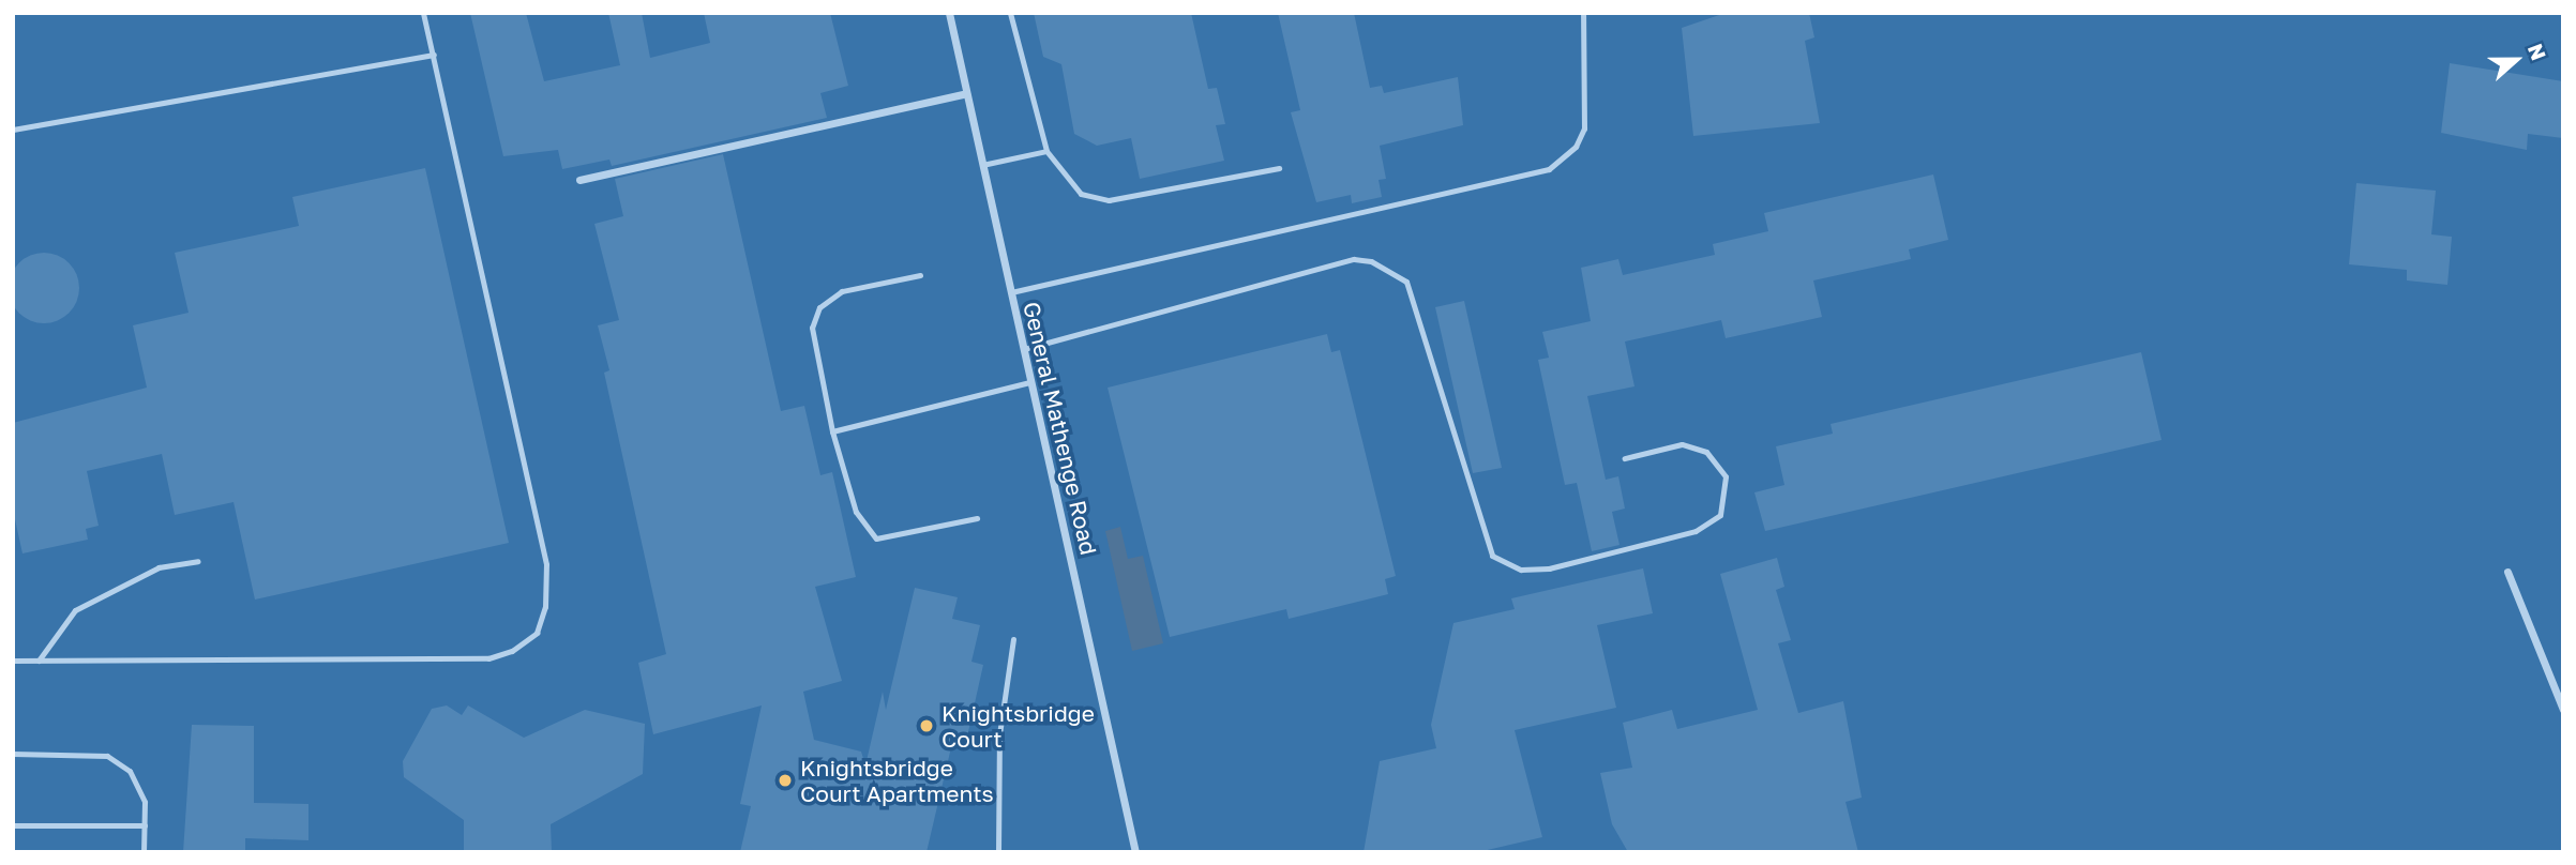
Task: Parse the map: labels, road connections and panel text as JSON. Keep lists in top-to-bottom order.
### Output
{
  "streets": {
    "street": ["General Mathenge Road"]
  },
  "places": ["Knightsbridge Court", "Knightsbridge Court Apartments"],
  "north": "right"
}
